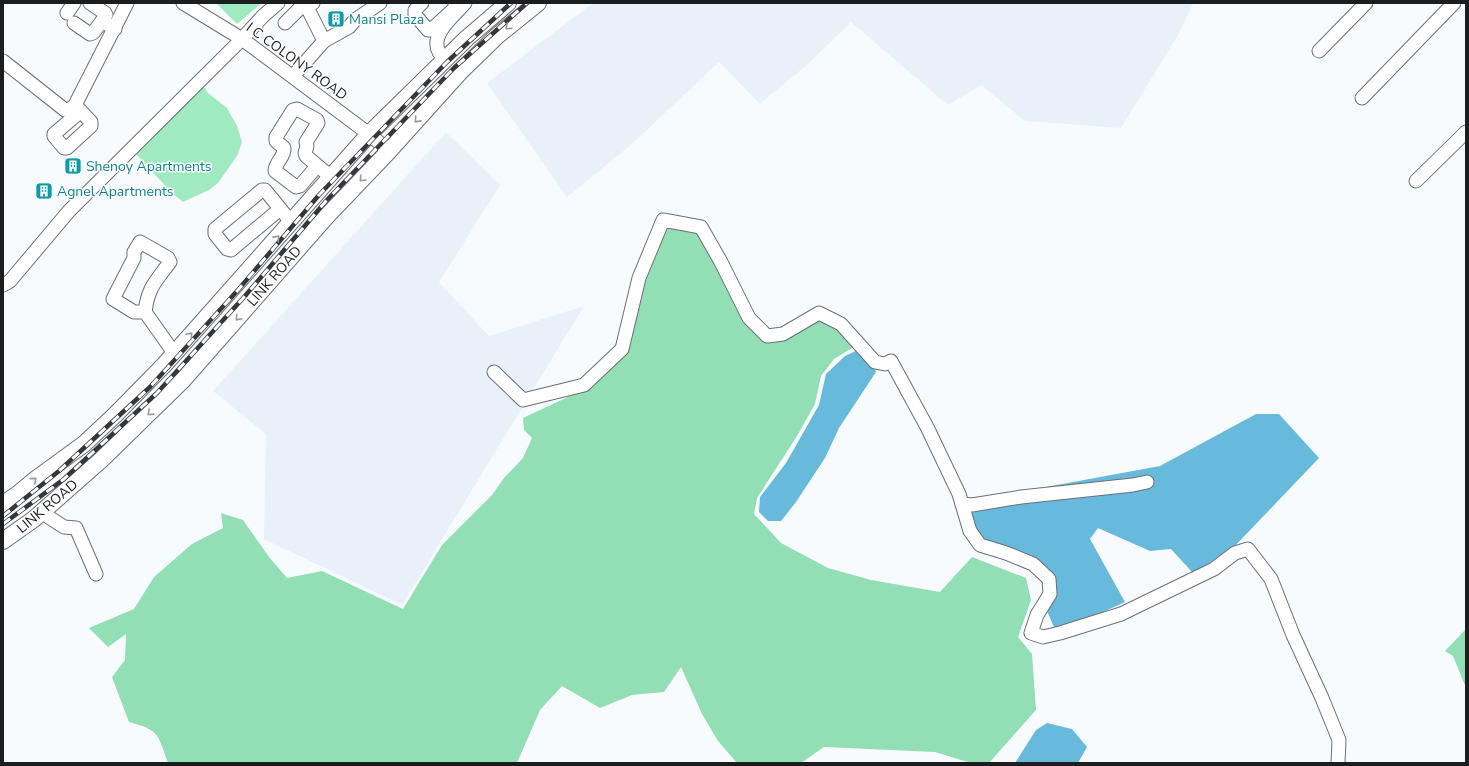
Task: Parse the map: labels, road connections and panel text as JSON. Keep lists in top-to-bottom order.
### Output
{
  "streets": {
    "main road": ["LINK ROAD"],
    "street": ["I C COLONY ROAD"]
  },
  "crossings": [
    ["I C COLONY ROAD", "LINK ROAD"]
  ],
  "places": {
    "building": ["Mansi Plaza", "Shenoy Apartments", "Agnel Apartments"]
  }
}
